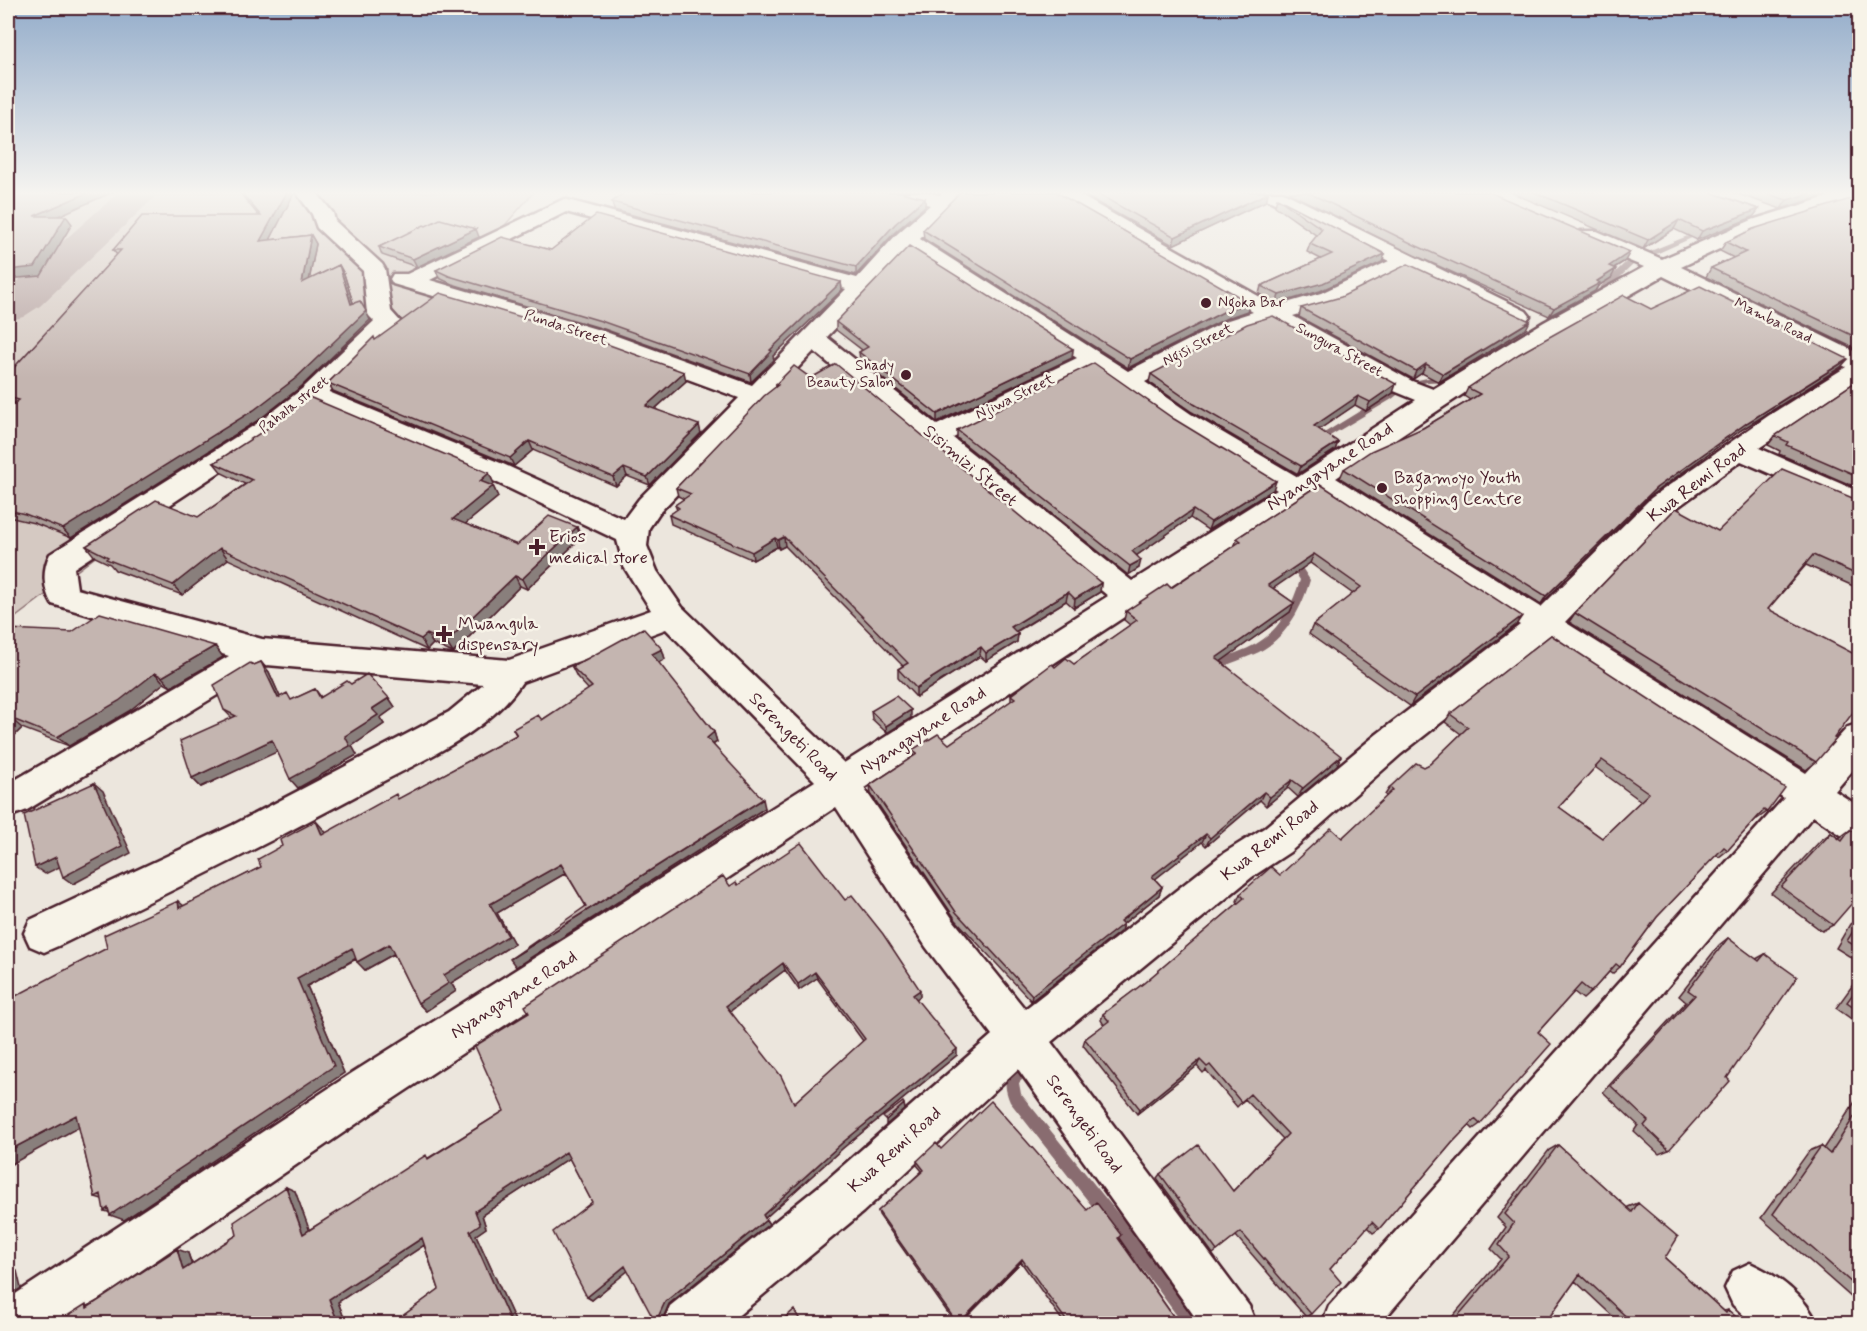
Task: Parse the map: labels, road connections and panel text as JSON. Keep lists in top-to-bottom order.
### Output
{
  "streets": {
    "street": [
      "Mamba Road",
      "Punda Street",
      "Ngisi Street",
      "Sungura Street",
      "Njiwa Street",
      "Pahala street",
      "Sisimizi Street",
      "Nyangayane Road",
      "Kwa Remi Road",
      "Serengeti Road"
    ]
  },
  "crossings": [
    ["Mamba Road", "Nyangayane Road"],
    ["Punda Street", "Pahala street"],
    ["Ngisi Street", "Sungura Street"],
    ["Sungura Street", "Nyangayane Road"],
    ["Njiwa Street", "Sisimizi Street"],
    ["Sisimizi Street", "Nyangayane Road"],
    ["Nyangayane Road", "Serengeti Road"],
    ["Kwa Remi Road", "Serengeti Road"]
  ],
  "places": {
    "other": ["Ngoka Bar", "Shady Beauty Salon", "Bagamoyo Youth shopping Centre"],
    "health": ["Erios medical store", "Mwangula dispensary"]
  }
}
